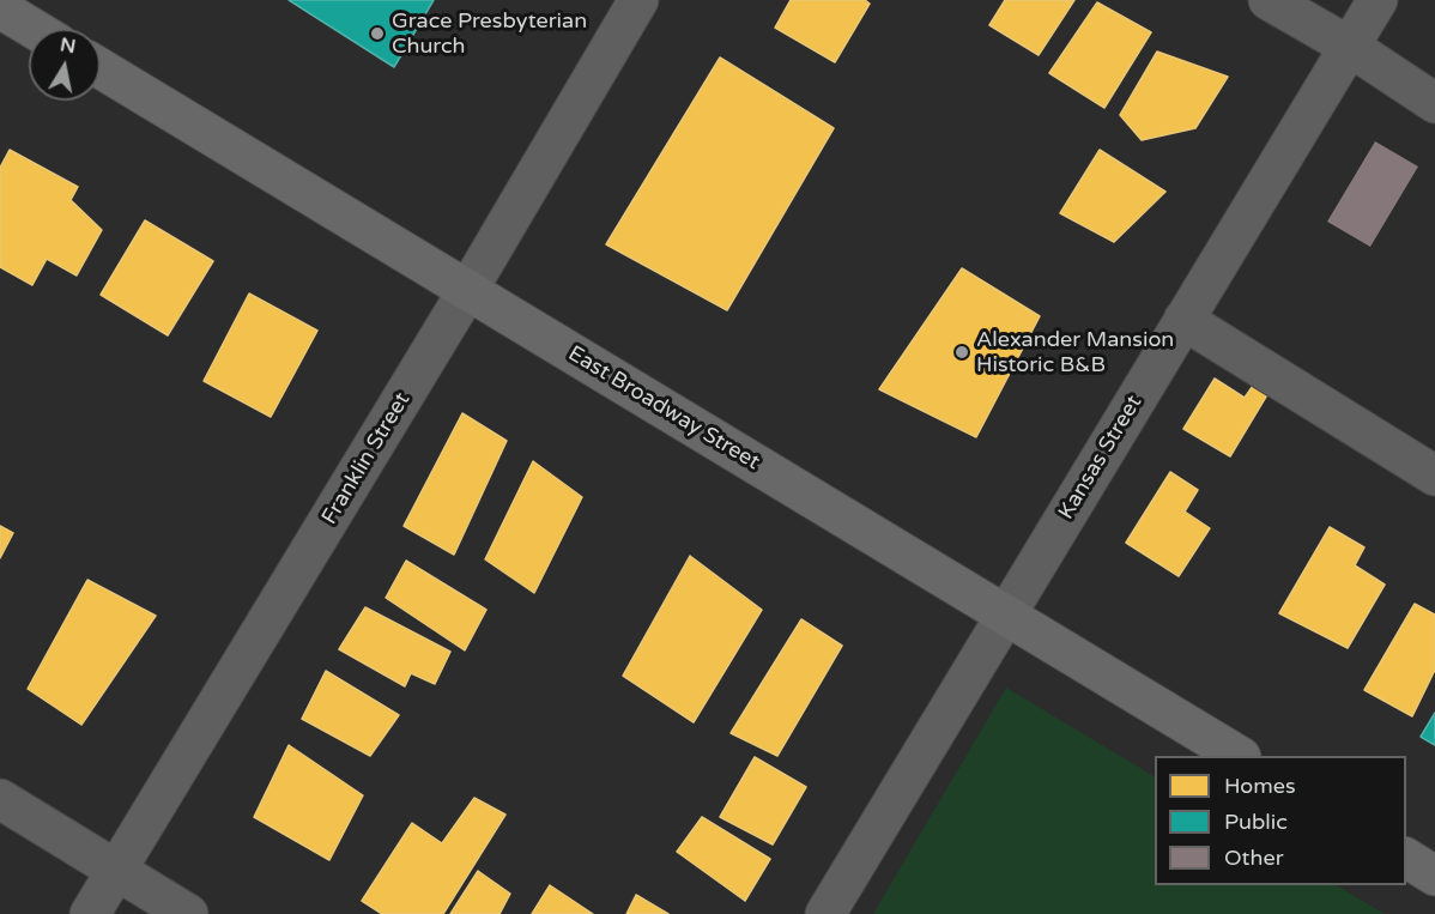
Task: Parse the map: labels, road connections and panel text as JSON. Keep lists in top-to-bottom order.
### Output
{
  "streets": {
    "main road": ["East Broadway Street"],
    "street": ["Kansas Street", "Franklin Street"]
  },
  "crossings": [
    ["East Broadway Street", "Kansas Street"],
    ["East Broadway Street", "Franklin Street"]
  ],
  "places": ["Grace Presbyterian Church", "Alexander Mansion Historic B&B"],
  "legend": ["Homes", "Public", "Other"],
  "north": "top"
}
